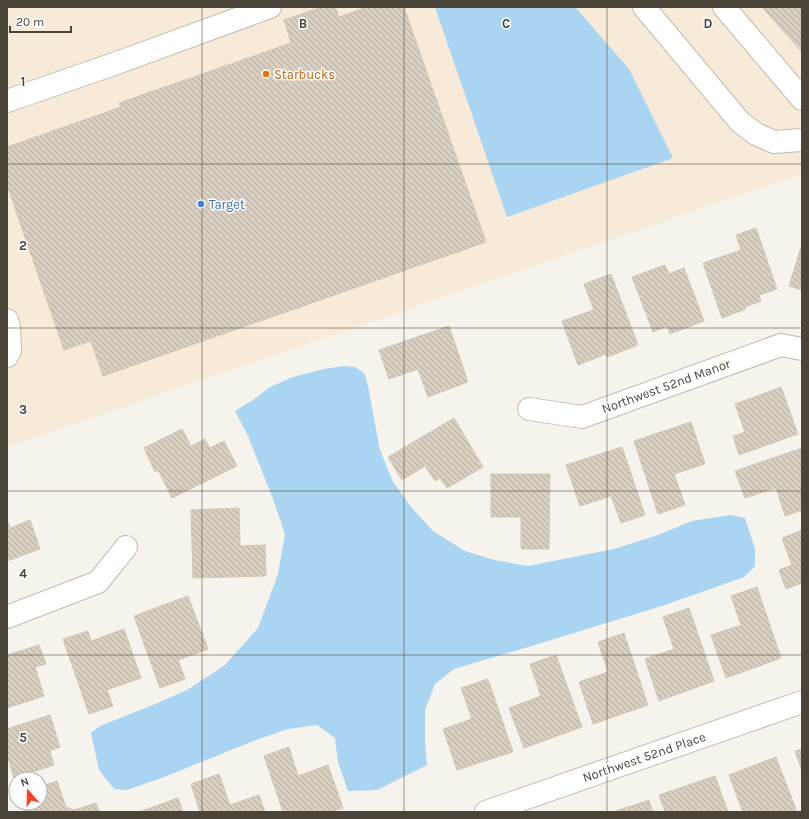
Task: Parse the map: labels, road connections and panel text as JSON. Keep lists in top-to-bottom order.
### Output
{
  "streets": {
    "street": ["Northwest 52nd Manor", "Northwest 52nd Place"]
  },
  "places": ["Starbucks", "Target"],
  "scale_bar": "20 m",
  "north": "top",
  "grid": {
    "columns": ["B", "C", "D"],
    "rows": [
      "1",
      "2",
      "3",
      "4",
      "5"
    ]
  }
}
